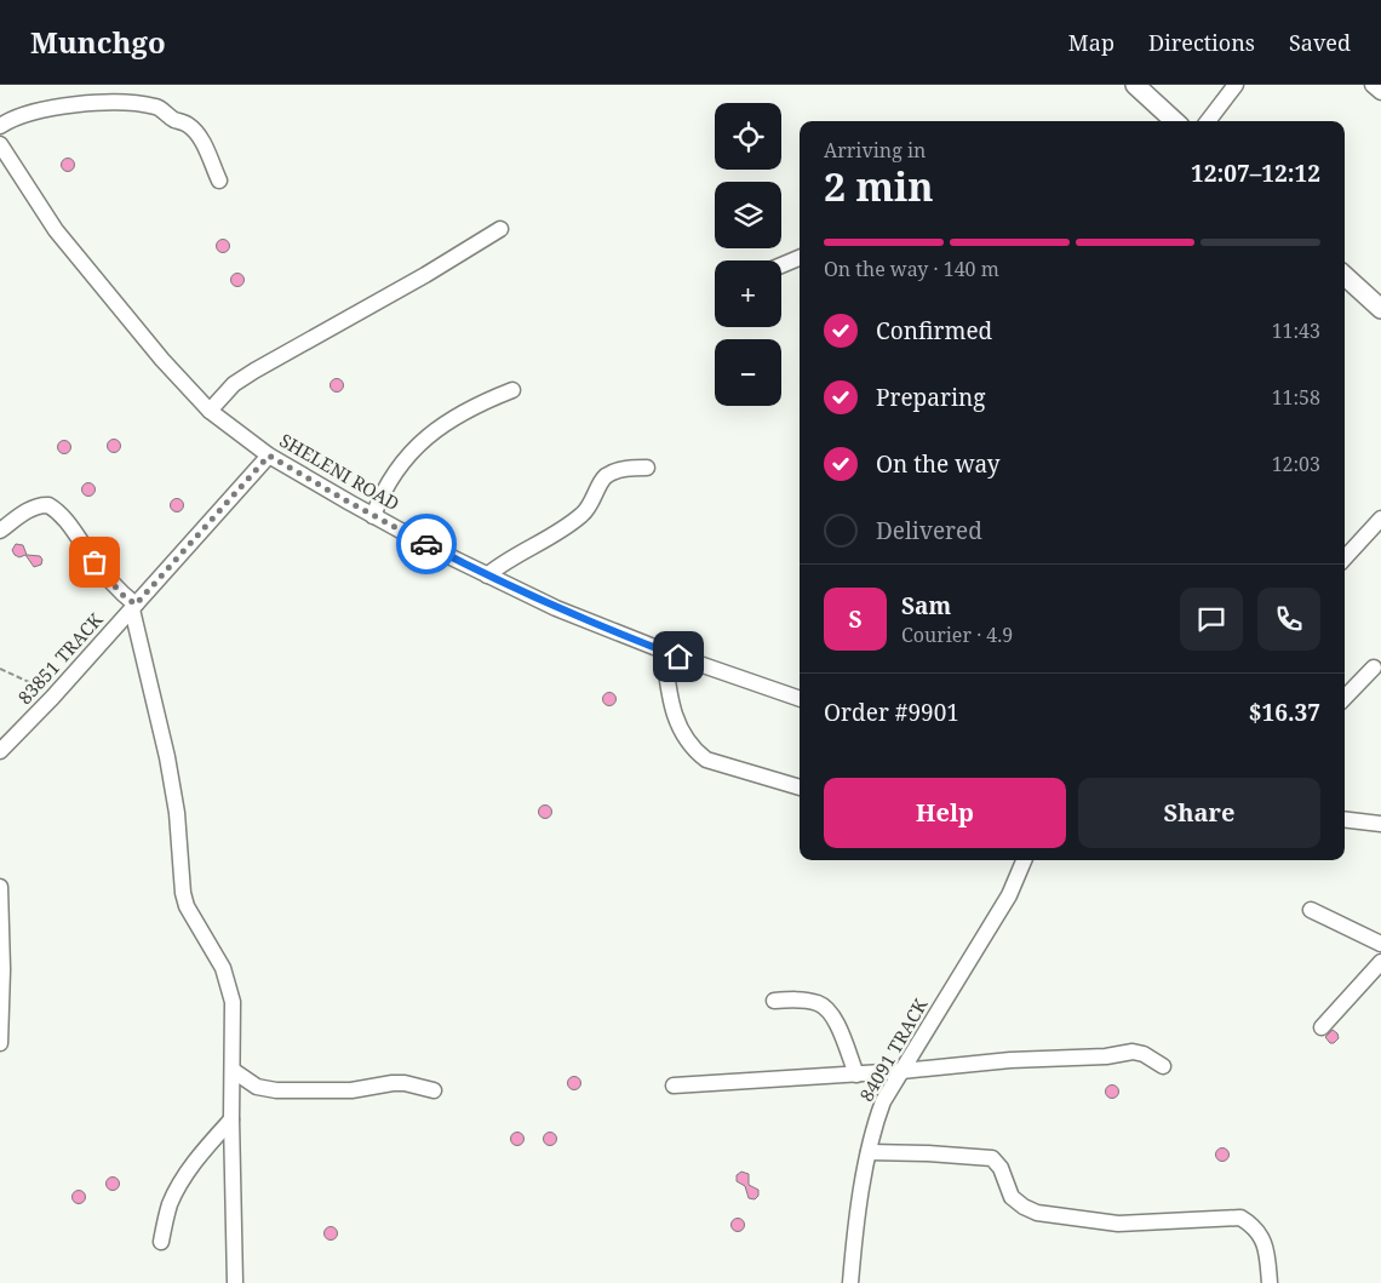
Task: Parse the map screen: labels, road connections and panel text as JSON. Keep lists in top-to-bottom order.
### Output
{
  "streets": {
    "street": ["SHELENI ROAD", "83851 TRACK", "84091 TRACK"]
  },
  "crossings": [
    ["SHELENI ROAD", "83851 TRACK"]
  ],
  "page": {
    "header": "Munchgo",
    "nav": ["Map", "Directions", "Saved"],
    "map_buttons": ["+", "−"],
    "heading": ["2 min", "Arriving in", "12:07–12:12"],
    "panel": [
      "Sam",
      "Courier · 4.9",
      "Order #9901",
      "$16.37"
    ],
    "bar": "On the way · 140 m",
    "list": [
      ["Confirmed", "11:43"],
      ["Preparing", "11:58"],
      ["On the way", "12:03"],
      "Delivered"
    ],
    "round": "S",
    "buttons": ["Help", "Share"]
  }
}
